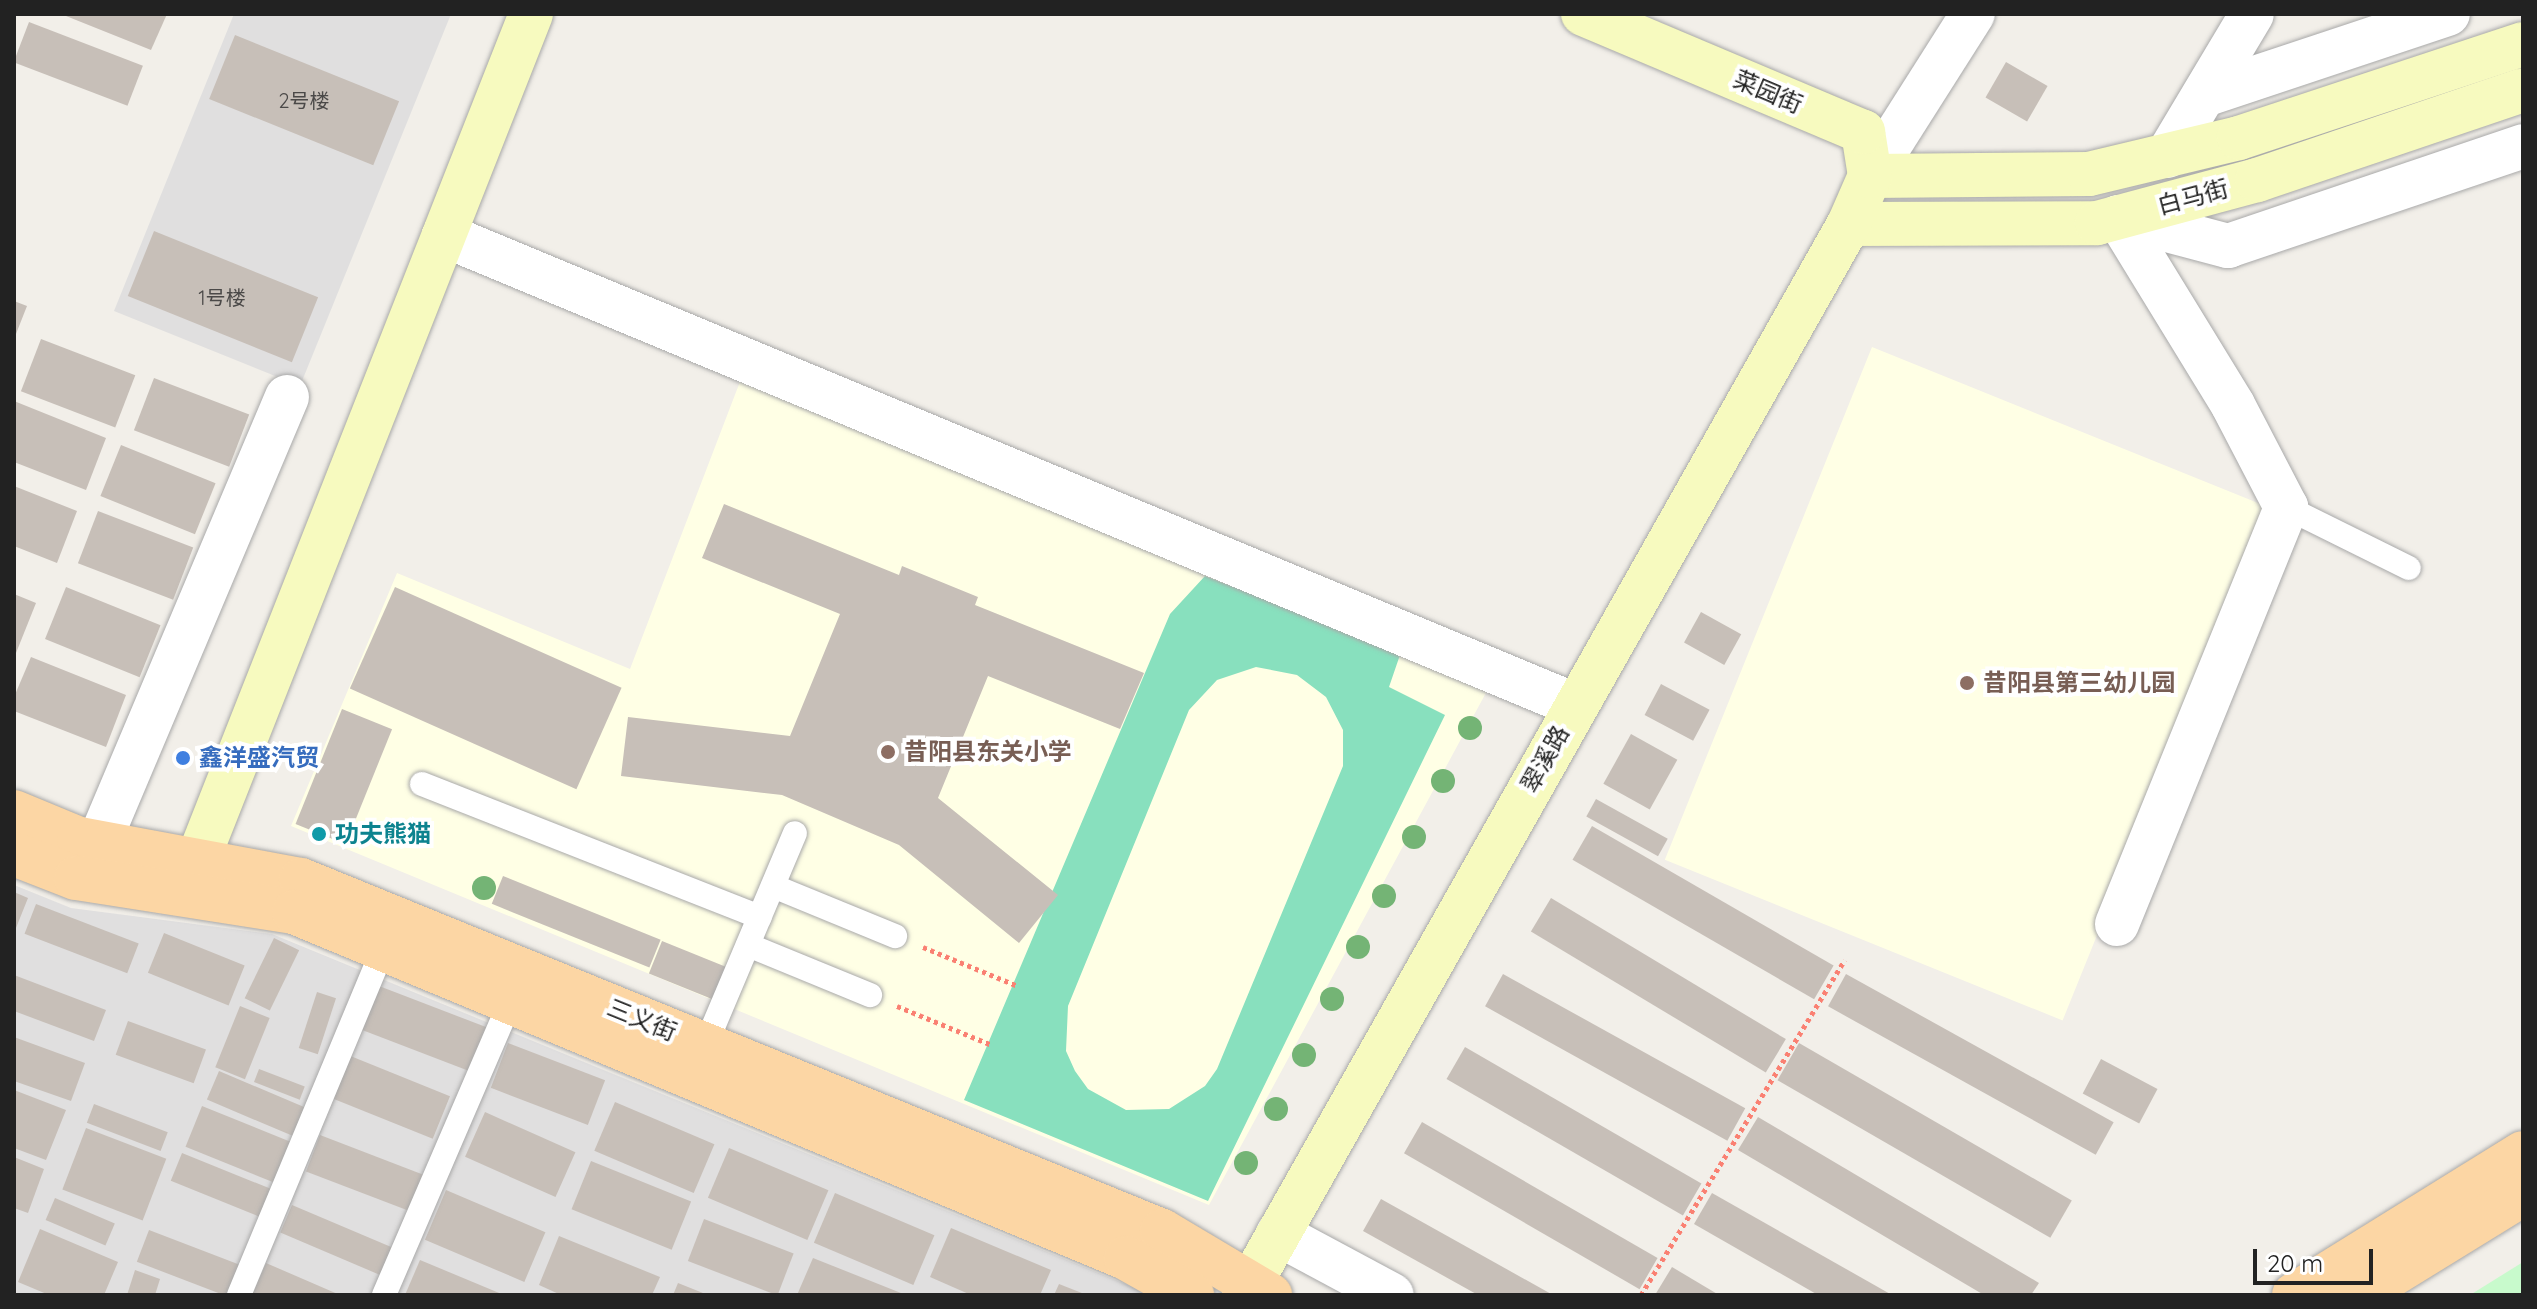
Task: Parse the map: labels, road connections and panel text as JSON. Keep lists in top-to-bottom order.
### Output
{
  "streets": {
    "main road": ["三义街"],
    "street": ["菜园街", "白马街", "翠溪路"]
  },
  "crossings": [
    ["菜园街", "白马街"],
    ["白马街", "翠溪路"],
    ["翠溪路", "三义街"]
  ],
  "places": [
    "昔阳县第三幼儿园",
    "昔阳县东关小学",
    "鑫洋盛汽贸",
    "功夫熊猫"
  ],
  "house_numbers": ["2号楼", "1号楼"],
  "scale_bar": "20 m"
}
